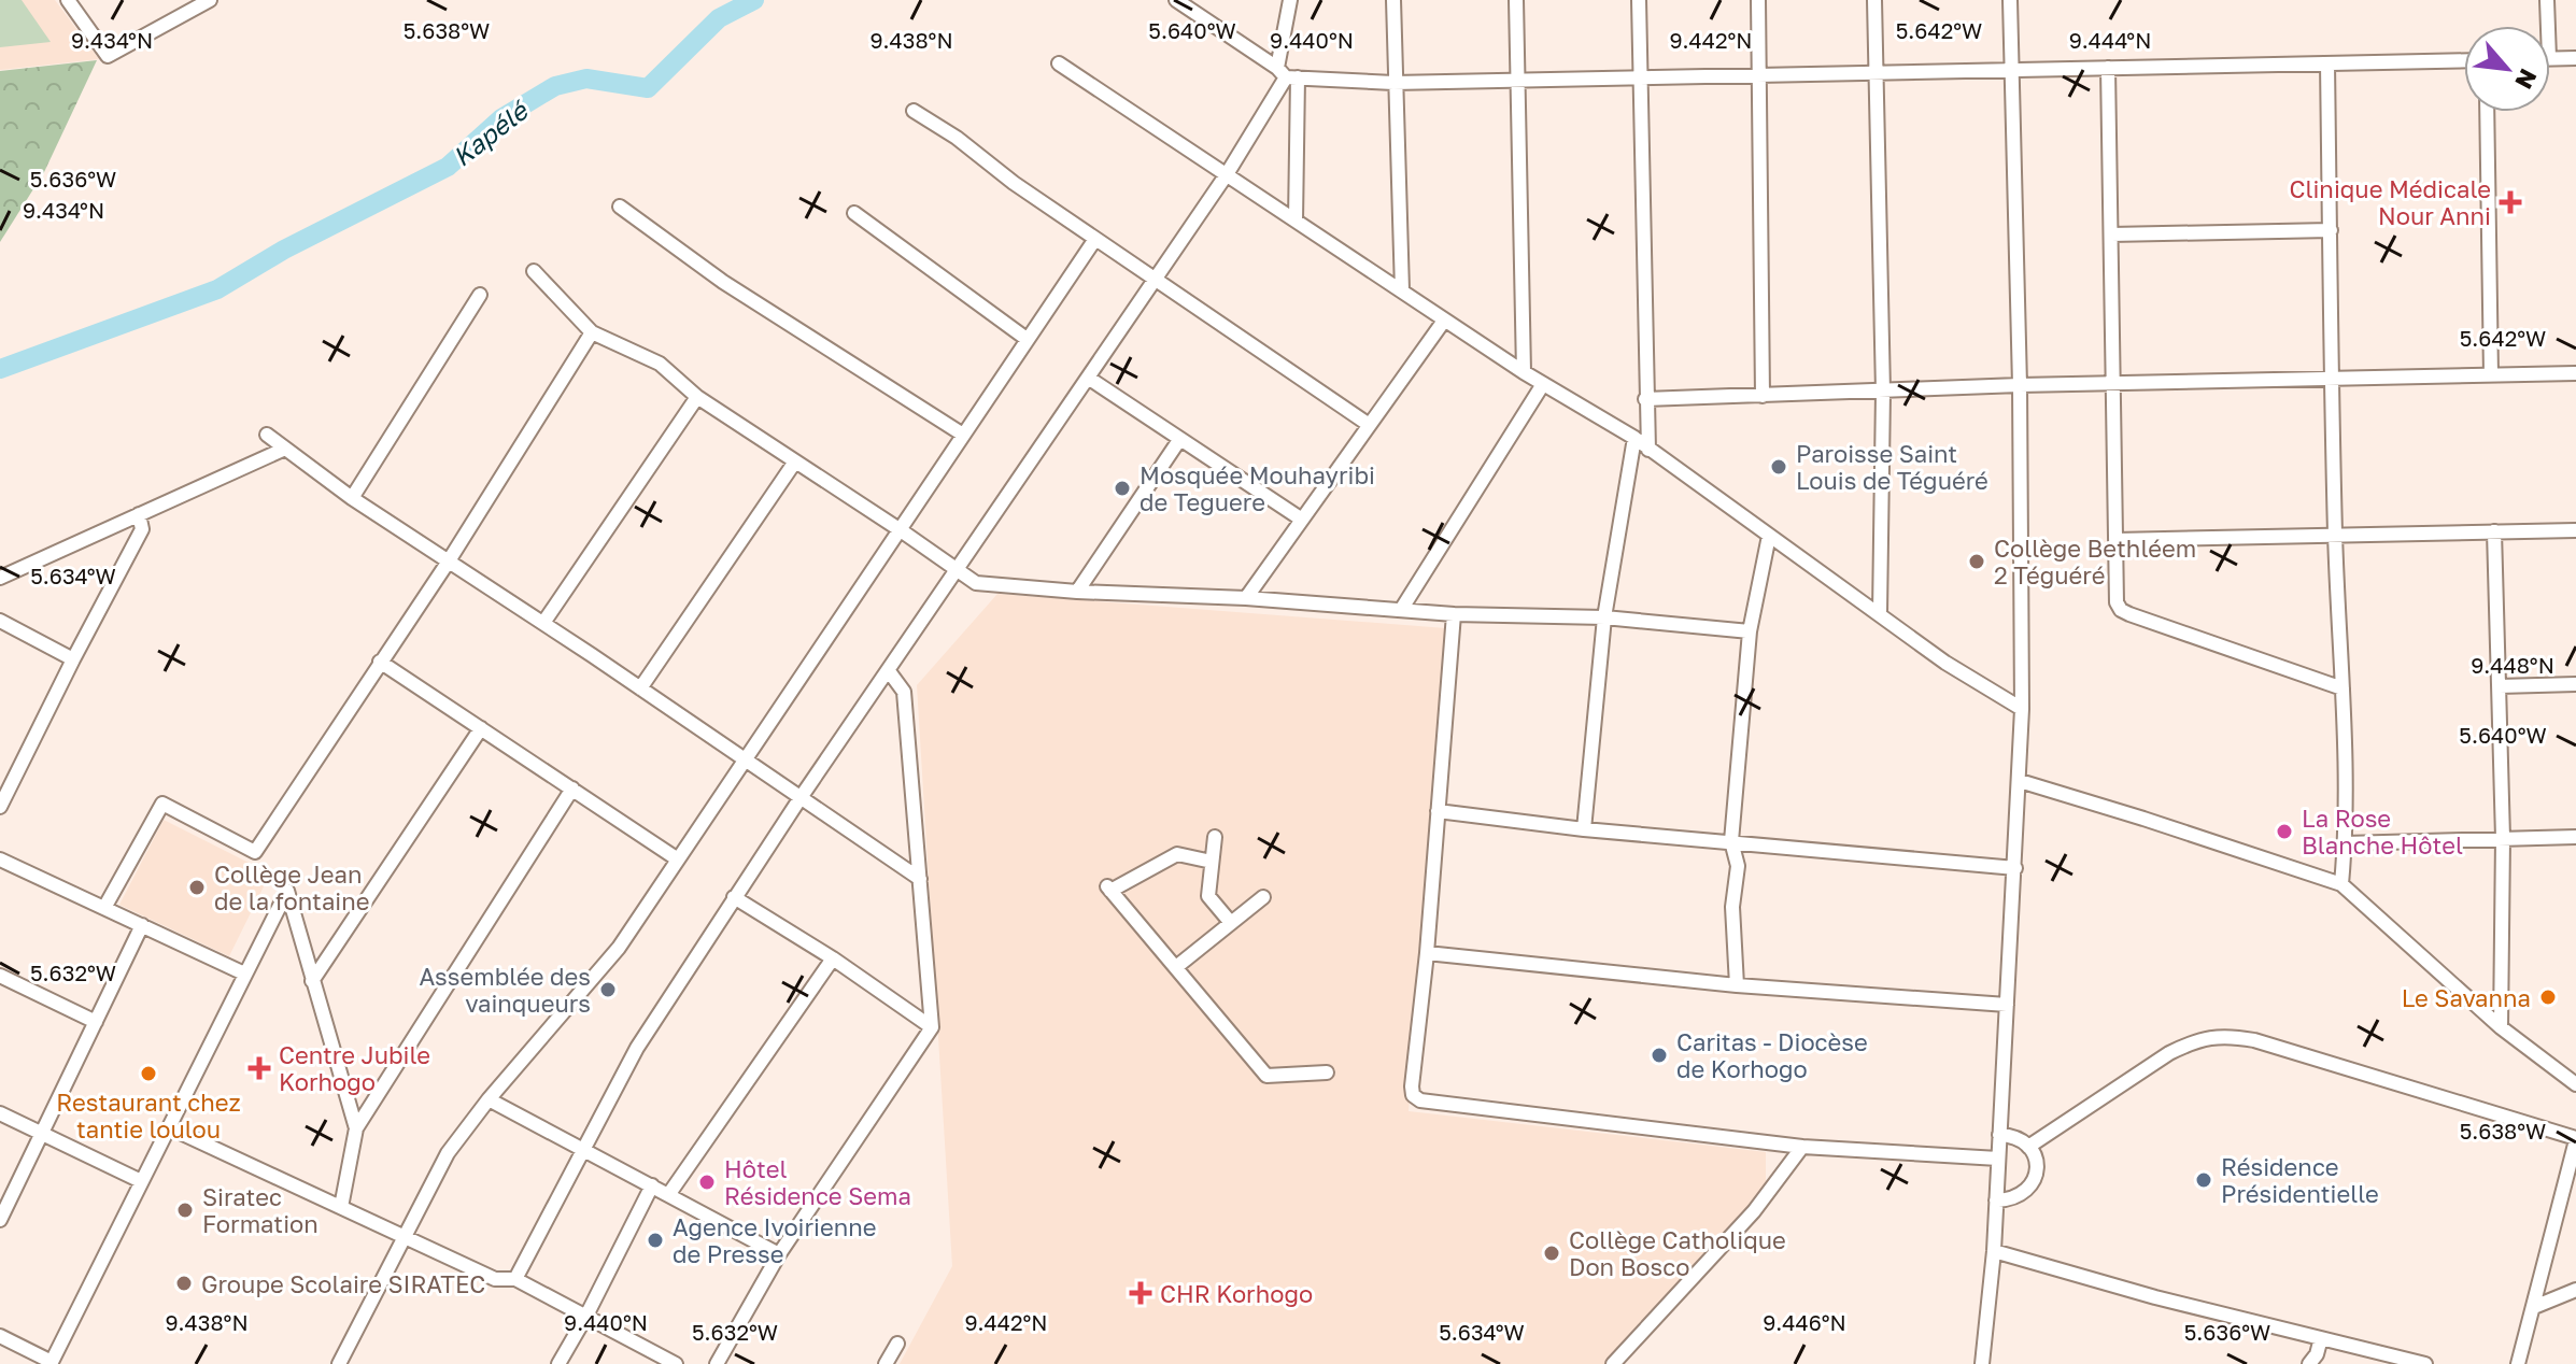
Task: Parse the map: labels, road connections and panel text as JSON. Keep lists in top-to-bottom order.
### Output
{
  "water": ["Kapélé"],
  "places": {
    "health": ["Clinique Médicale Nour Anni", "Centre Jubile Korhogo", "CHR Korhogo"],
    "other": [
      "Paroisse Saint Louis de Téguéré",
      "Mosquée Mouhayribi de Teguere",
      "Collège Bethléem 2 Téguéré",
      "La Rose Blanche Hôtel",
      "Collège Jean de la fontaine",
      "Assemblée des vainqueurs",
      "Le Savanna",
      "Caritas - Diocèse de Korhogo",
      "Restaurant chez tantie loulou",
      "Résidence Présidentielle",
      "Hôtel Résidence Sema",
      "Siratec Formation",
      "Agence Ivoirienne de Presse",
      "Collège Catholique Don Bosco",
      "Groupe Scolaire SIRATEC"
    ]
  },
  "north": "bottom right",
  "coordinates": [
    "5.638°W",
    "5.640°W",
    "5.642°W",
    "9.434°N",
    "9.438°N",
    "9.440°N",
    "9.442°N",
    "9.444°N",
    "5.636°W",
    "5.634°W",
    "9.448°N",
    "5.632°W",
    "9.446°N"
  ]
}
